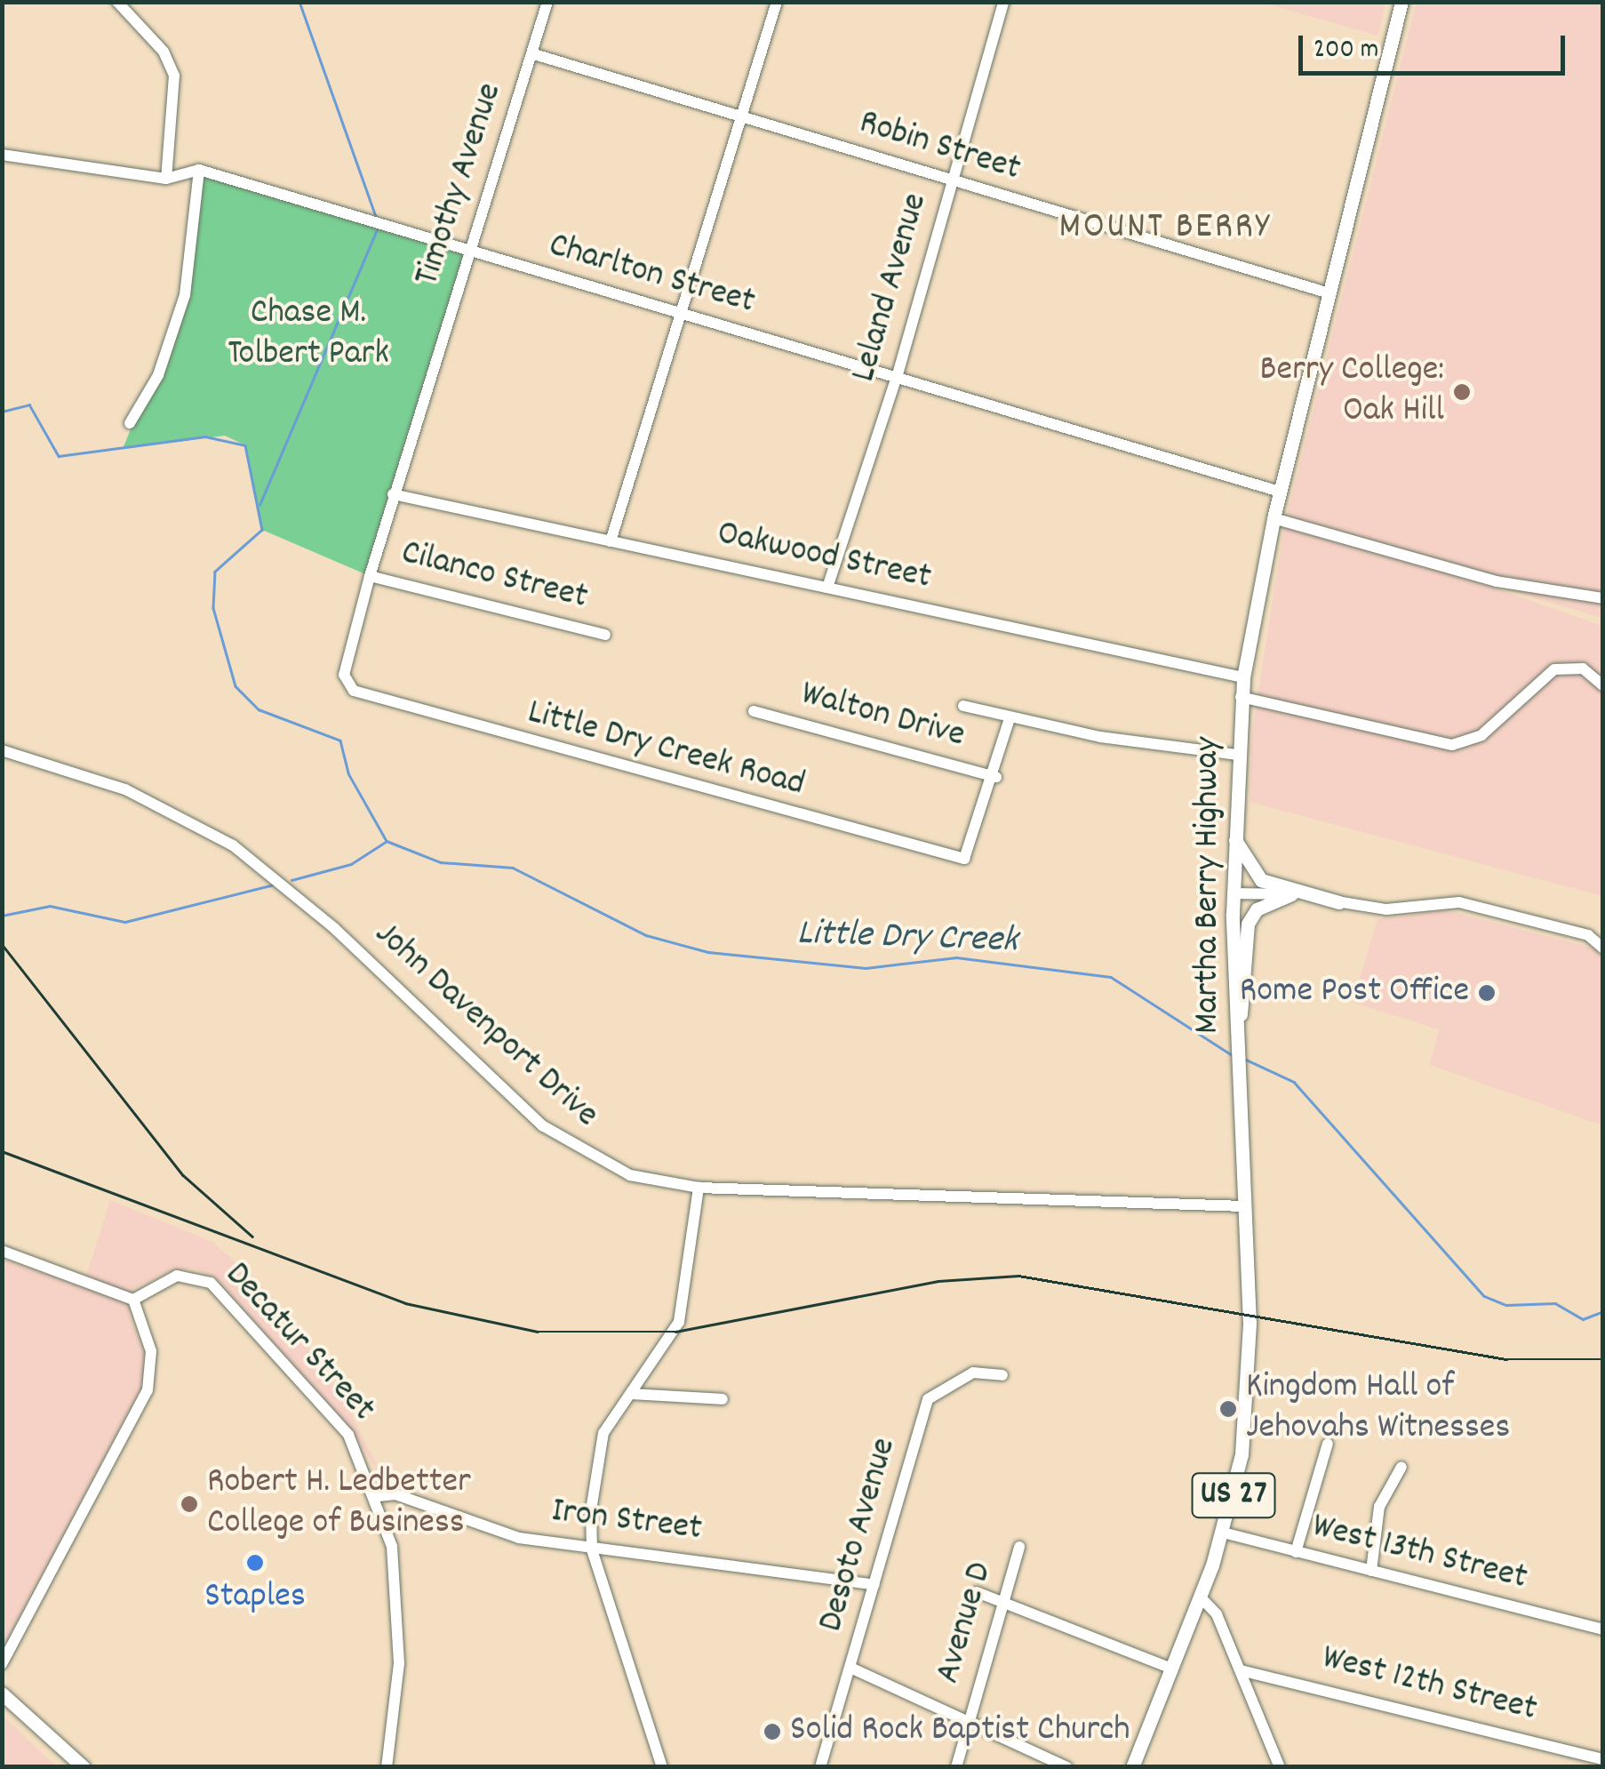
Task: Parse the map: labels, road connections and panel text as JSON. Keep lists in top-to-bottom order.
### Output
{
  "streets": {
    "main road": ["Martha Berry Highway", "US 27"],
    "street": [
      "Robin Street",
      "Timothy Avenue",
      "Charlton Street",
      "Leland Avenue",
      "Oakwood Street",
      "Cilanco Street",
      "Walton Drive",
      "Little Dry Creek Road",
      "John Davenport Drive",
      "Decatur Street",
      "Iron Street",
      "Desoto Avenue",
      "West 13th Street",
      "Avenue D",
      "West 12th Street"
    ]
  },
  "crossings": [
    ["Robin Street", "Timothy Avenue"],
    ["Robin Street", "Leland Avenue"],
    ["Robin Street", "Martha Berry Highway"],
    ["Timothy Avenue", "Charlton Street"],
    ["Timothy Avenue", "Oakwood Street"],
    ["Timothy Avenue", "Cilanco Street"],
    ["Timothy Avenue", "Little Dry Creek Road"],
    ["Charlton Street", "Leland Avenue"],
    ["Charlton Street", "Martha Berry Highway"],
    ["Leland Avenue", "Oakwood Street"],
    ["Oakwood Street", "Martha Berry Highway"],
    ["Walton Drive", "Little Dry Creek Road"],
    ["Martha Berry Highway", "John Davenport Drive"],
    ["Martha Berry Highway", "West 13th Street"],
    ["Decatur Street", "Iron Street"],
    ["Iron Street", "Desoto Avenue"]
  ],
  "districts": ["MOUNT BERRY"],
  "water": ["Little Dry Creek"],
  "parks": ["Chase M. Tolbert Park"],
  "places": [
    "Berry College: Oak Hill",
    "Rome Post Office",
    "Kingdom Hall of Jehovahs Witnesses",
    "Robert H. Ledbetter College of Business",
    "Staples",
    "Solid Rock Baptist Church"
  ],
  "scale_bar": "200 m"
}
